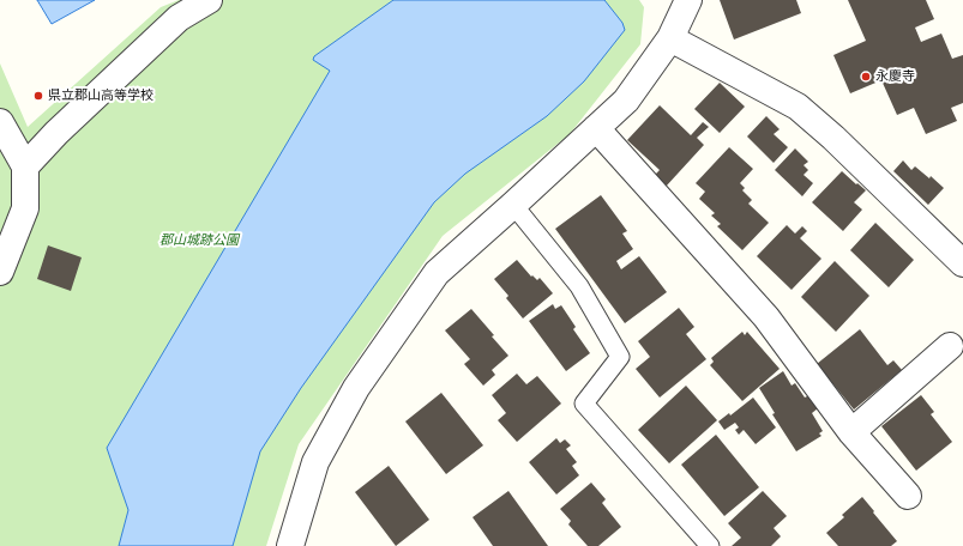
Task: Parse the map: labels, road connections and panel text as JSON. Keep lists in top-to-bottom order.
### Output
{
  "parks": ["郡山城跡公園"],
  "places": ["永慶寺", "県立郡山高等学校"]
}
